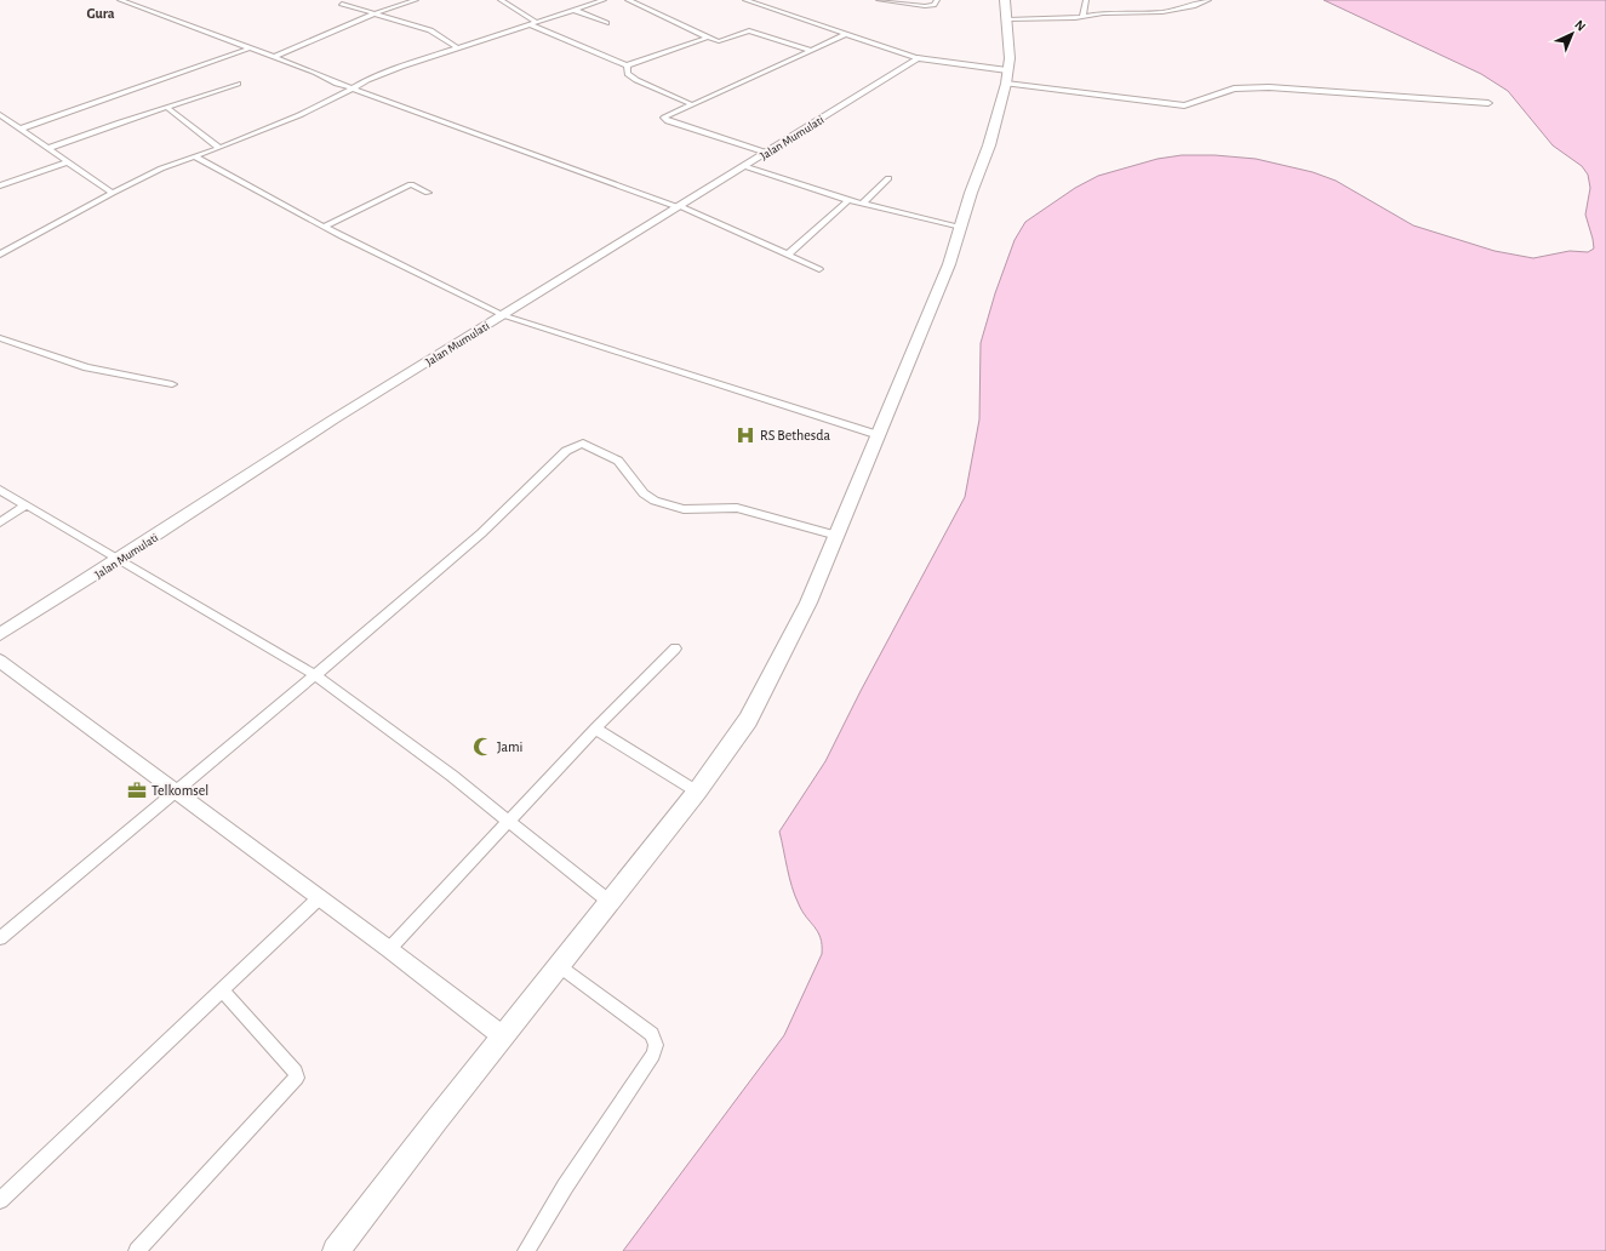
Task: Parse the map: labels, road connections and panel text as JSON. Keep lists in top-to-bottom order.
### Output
{
  "streets": {
    "street": ["Jalan Mumulati"]
  },
  "districts": ["Gura"],
  "places": {
    "hospital": ["RS Bethesda"],
    "mosque": ["Jami"],
    "office": ["Telkomsel"]
  },
  "north": "top right"
}
